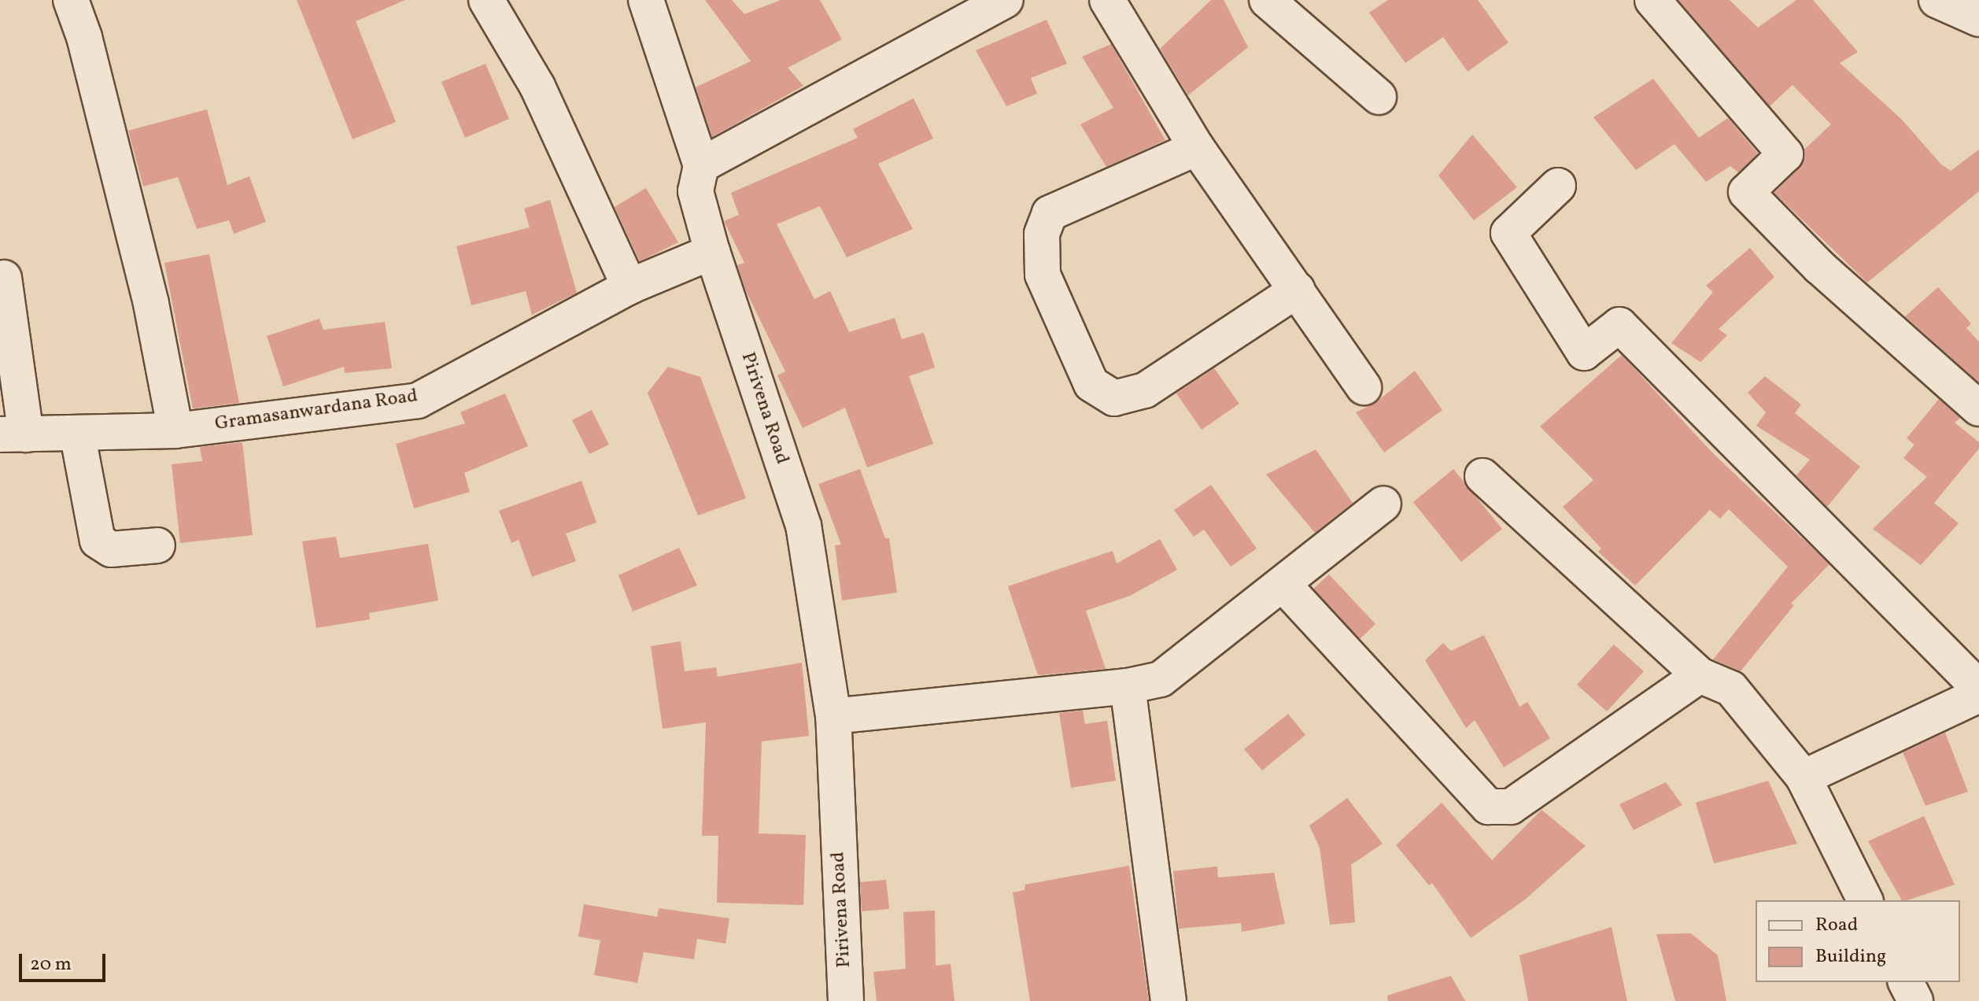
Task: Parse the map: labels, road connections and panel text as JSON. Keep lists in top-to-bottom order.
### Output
{
  "streets": {
    "street": ["Pirivena Road", "Gramasanwardana Road"]
  },
  "crossings": [
    ["Pirivena Road", "Gramasanwardana Road"]
  ],
  "legend": ["Road", "Building"],
  "scale_bar": "20 m"
}
